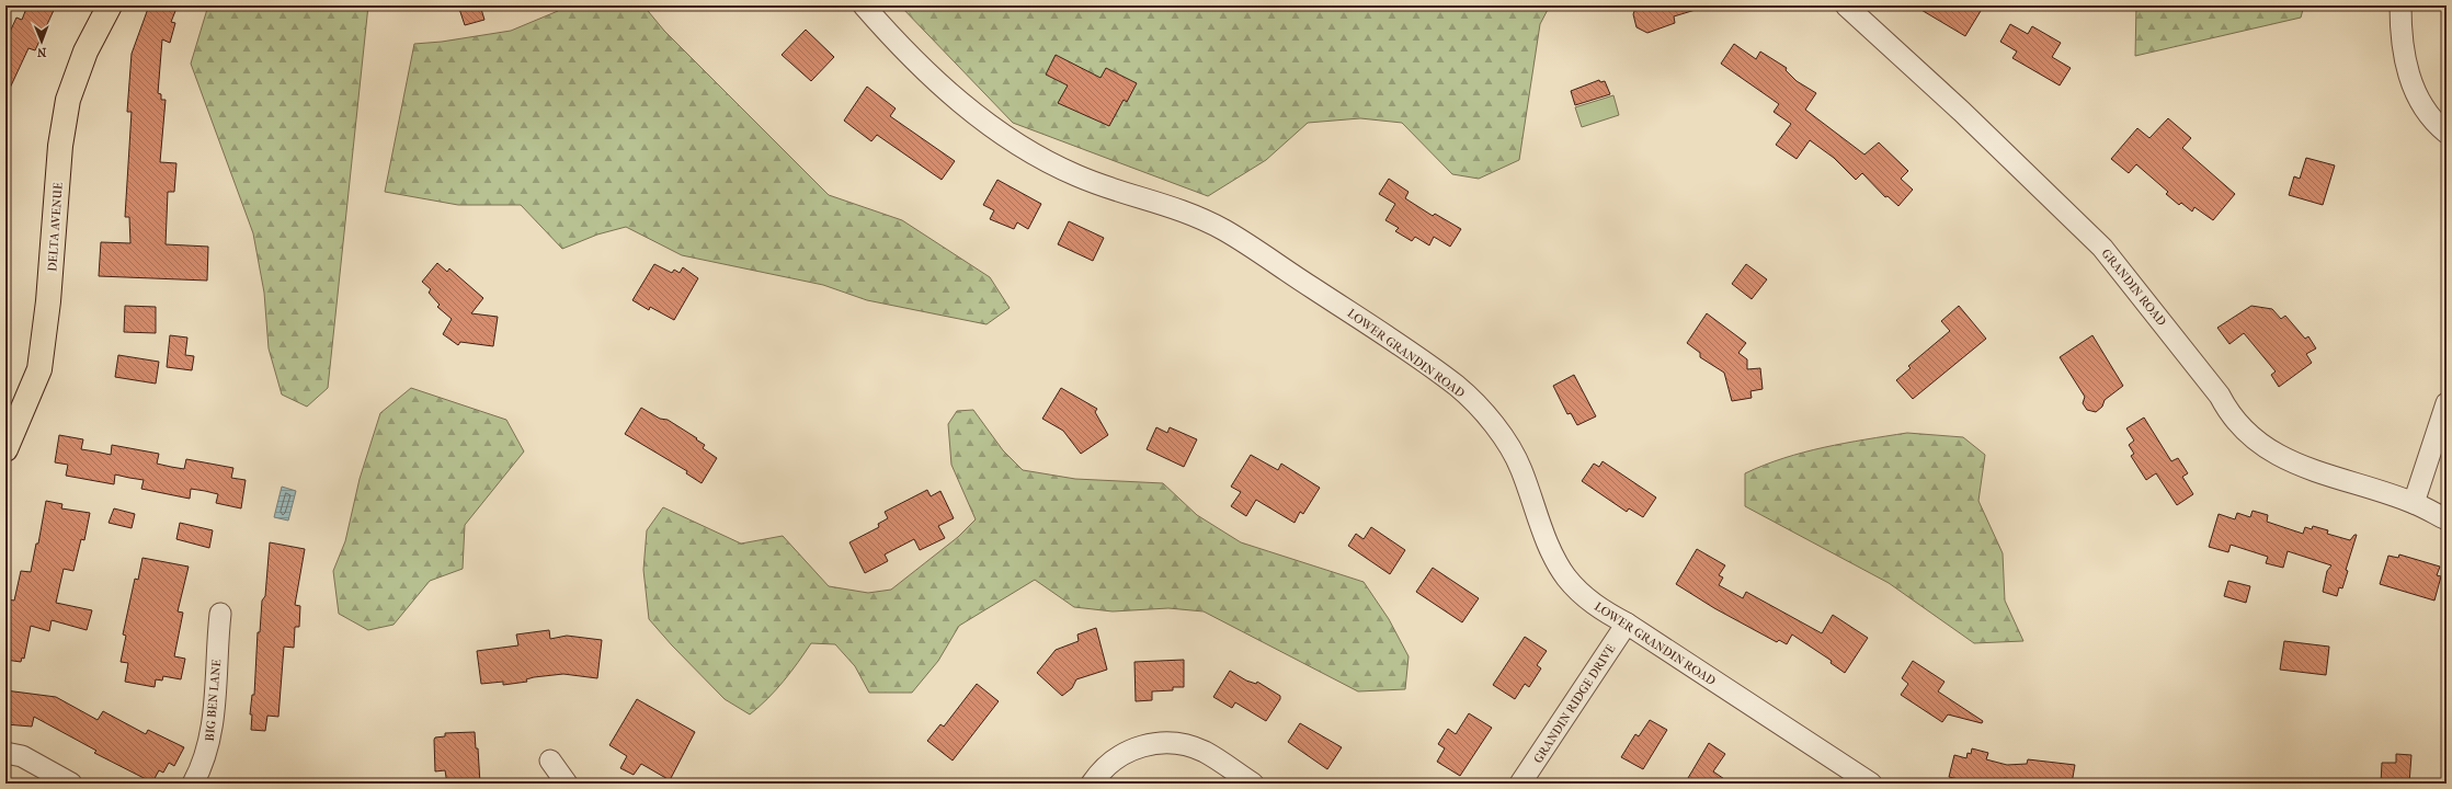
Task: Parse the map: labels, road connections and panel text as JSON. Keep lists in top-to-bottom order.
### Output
{
  "streets": {
    "main road": ["DELTA AVENUE"],
    "street": [
      "GRANDIN ROAD",
      "LOWER GRANDIN ROAD",
      "BIG BEN LANE",
      "GRANDIN RIDGE DRIVE"
    ]
  },
  "crossings": [
    ["LOWER GRANDIN ROAD", "GRANDIN RIDGE DRIVE"]
  ],
  "north": "bottom"
}
